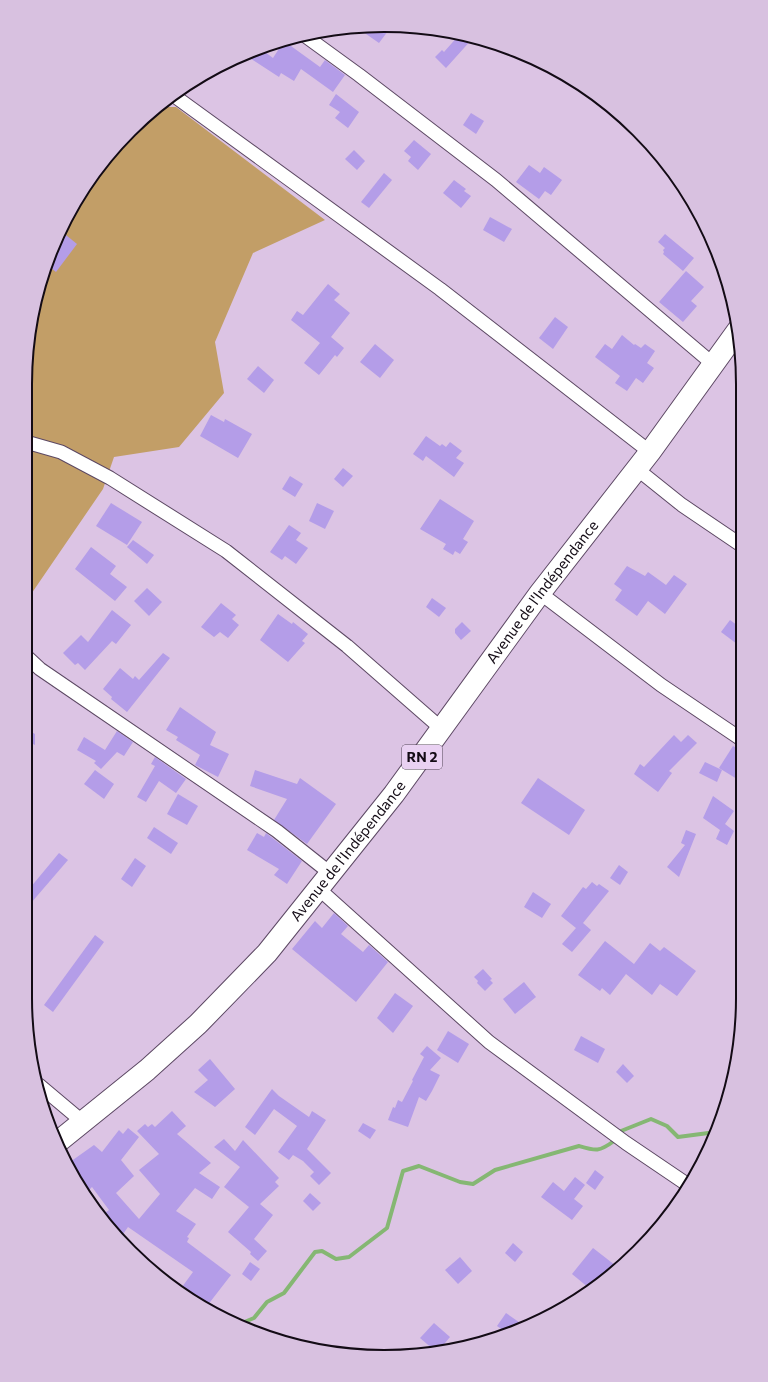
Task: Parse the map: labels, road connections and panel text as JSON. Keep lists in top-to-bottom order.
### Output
{
  "streets": {
    "main road": ["Avenue de l'Indépendance", "RN 2"]
  }
}
